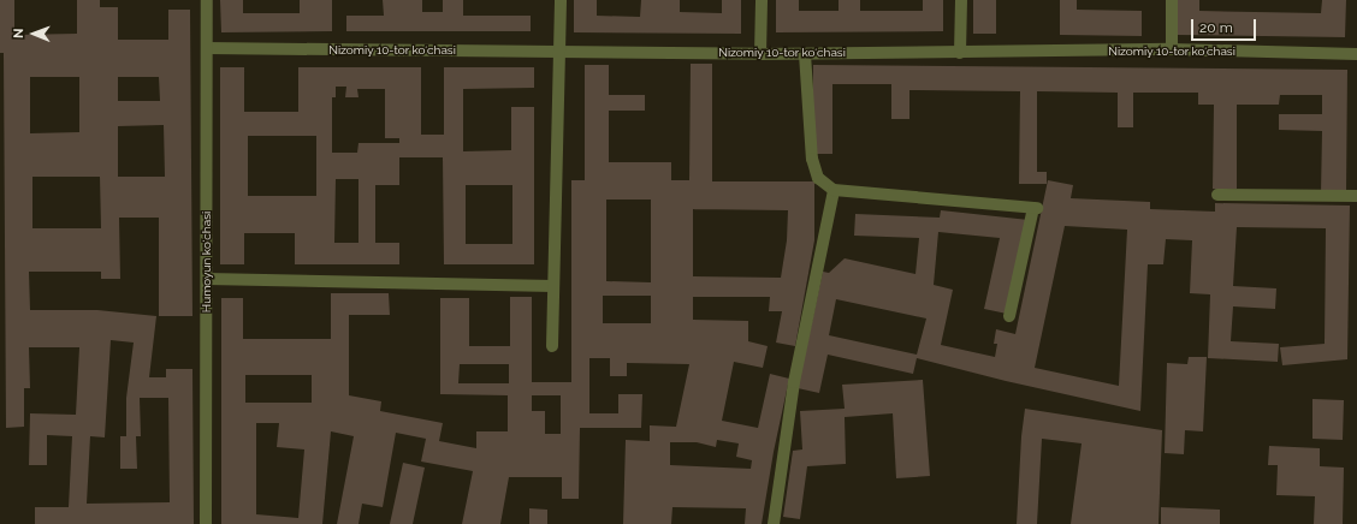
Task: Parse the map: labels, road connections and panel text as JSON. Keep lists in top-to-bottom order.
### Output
{
  "streets": {
    "street": ["Nizomiy 10-tor koʻchasi", "Humoyun koʻchasi"]
  },
  "crossings": [
    ["Nizomiy 10-tor koʻchasi", "Humoyun koʻchasi"]
  ],
  "scale_bar": "20 m",
  "north": "left"
}
